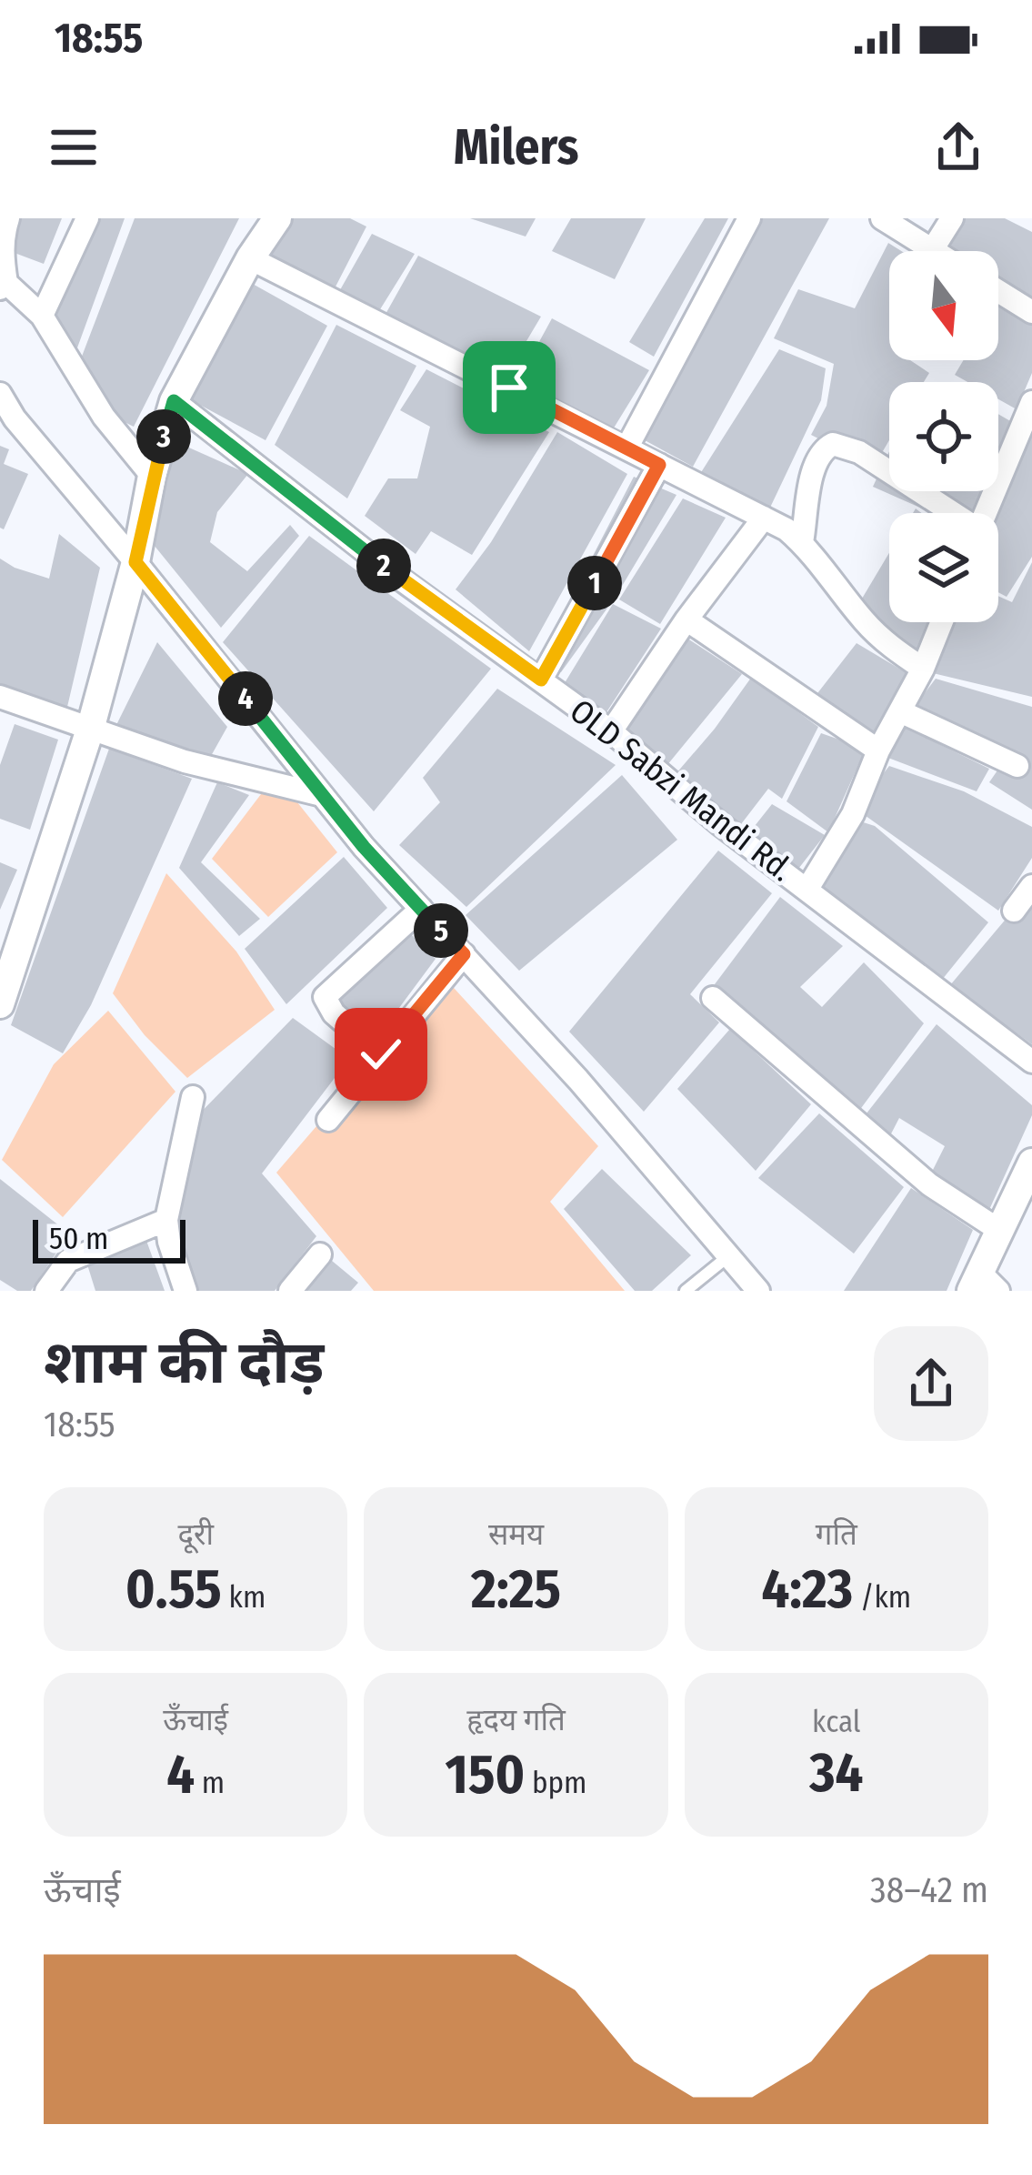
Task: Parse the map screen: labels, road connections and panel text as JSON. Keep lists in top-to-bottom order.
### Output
{
  "streets": {
    "street": ["OLD Sabzi Mandi Rd."]
  },
  "scale_bar": "50 m",
  "north": "bottom",
  "page": {
    "status": "18:55",
    "header": "Milers",
    "pins": [
      "3",
      "2",
      "1",
      "4",
      "5"
    ],
    "scale": "50 m",
    "heading": ["शाम की दौड़", "18:55"],
    "stats": [
      ["दूरी", "0.55 km"],
      ["समय", "2:25"],
      ["गति", "4:23 /km"],
      ["ऊँचाई", "4 m"],
      ["हृदय गति", "150 bpm"],
      ["kcal", "34"]
    ],
    "chart": ["ऊँचाई", "38–42 m"]
  }
}
